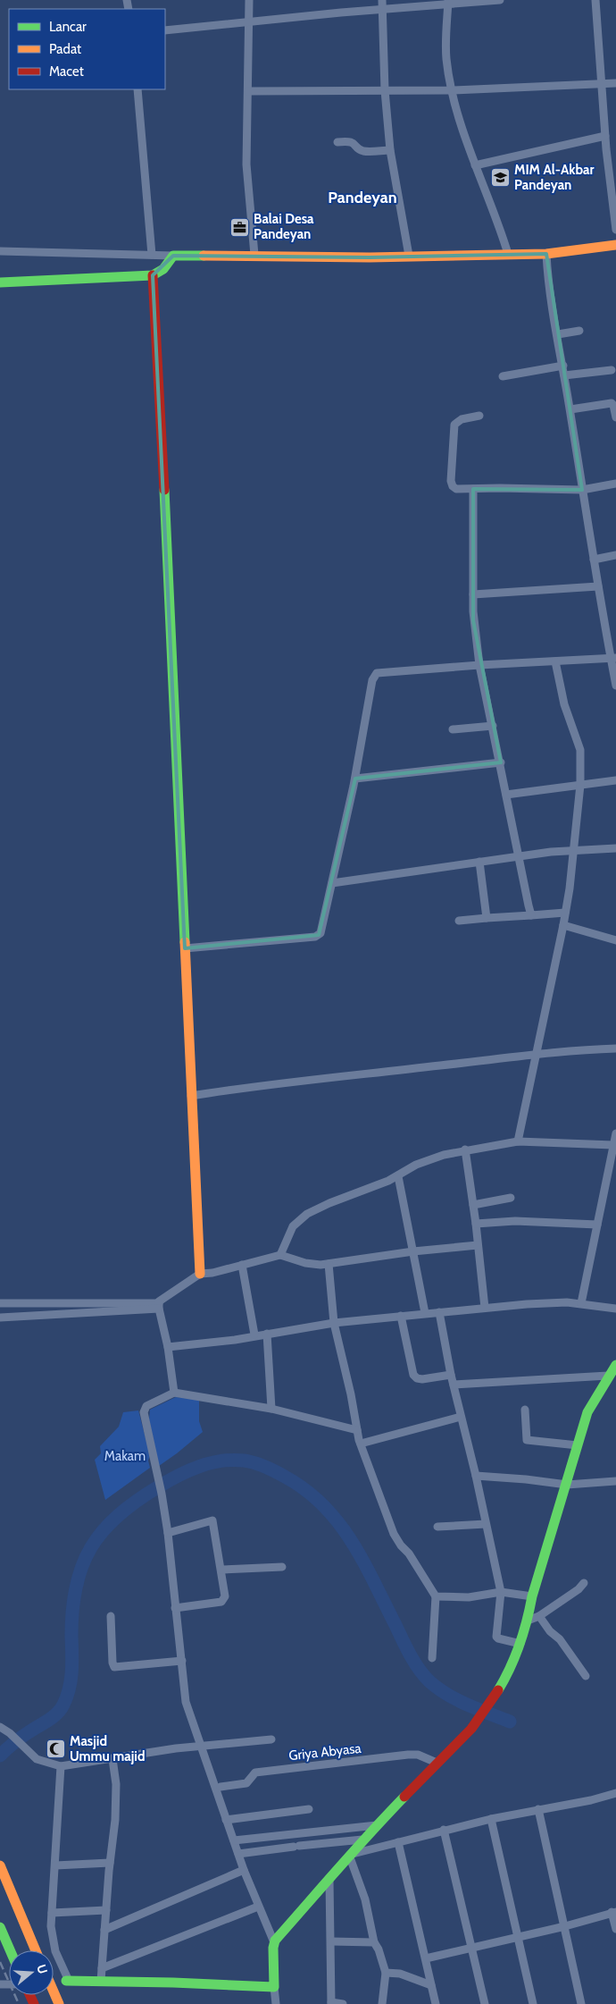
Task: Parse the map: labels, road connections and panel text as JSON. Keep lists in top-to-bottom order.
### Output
{
  "streets": {
    "street": ["Griya Abyasa"]
  },
  "districts": ["Pandeyan"],
  "parks": ["Makam"],
  "places": {
    "school or university": ["MIM Al-Akbar Pandeyan"],
    "office": ["Balai Desa Pandeyan"],
    "mosque": ["Masjid Ummu majid"]
  },
  "legend": ["Lancar", "Padat", "Macet"],
  "north": "right"
}
